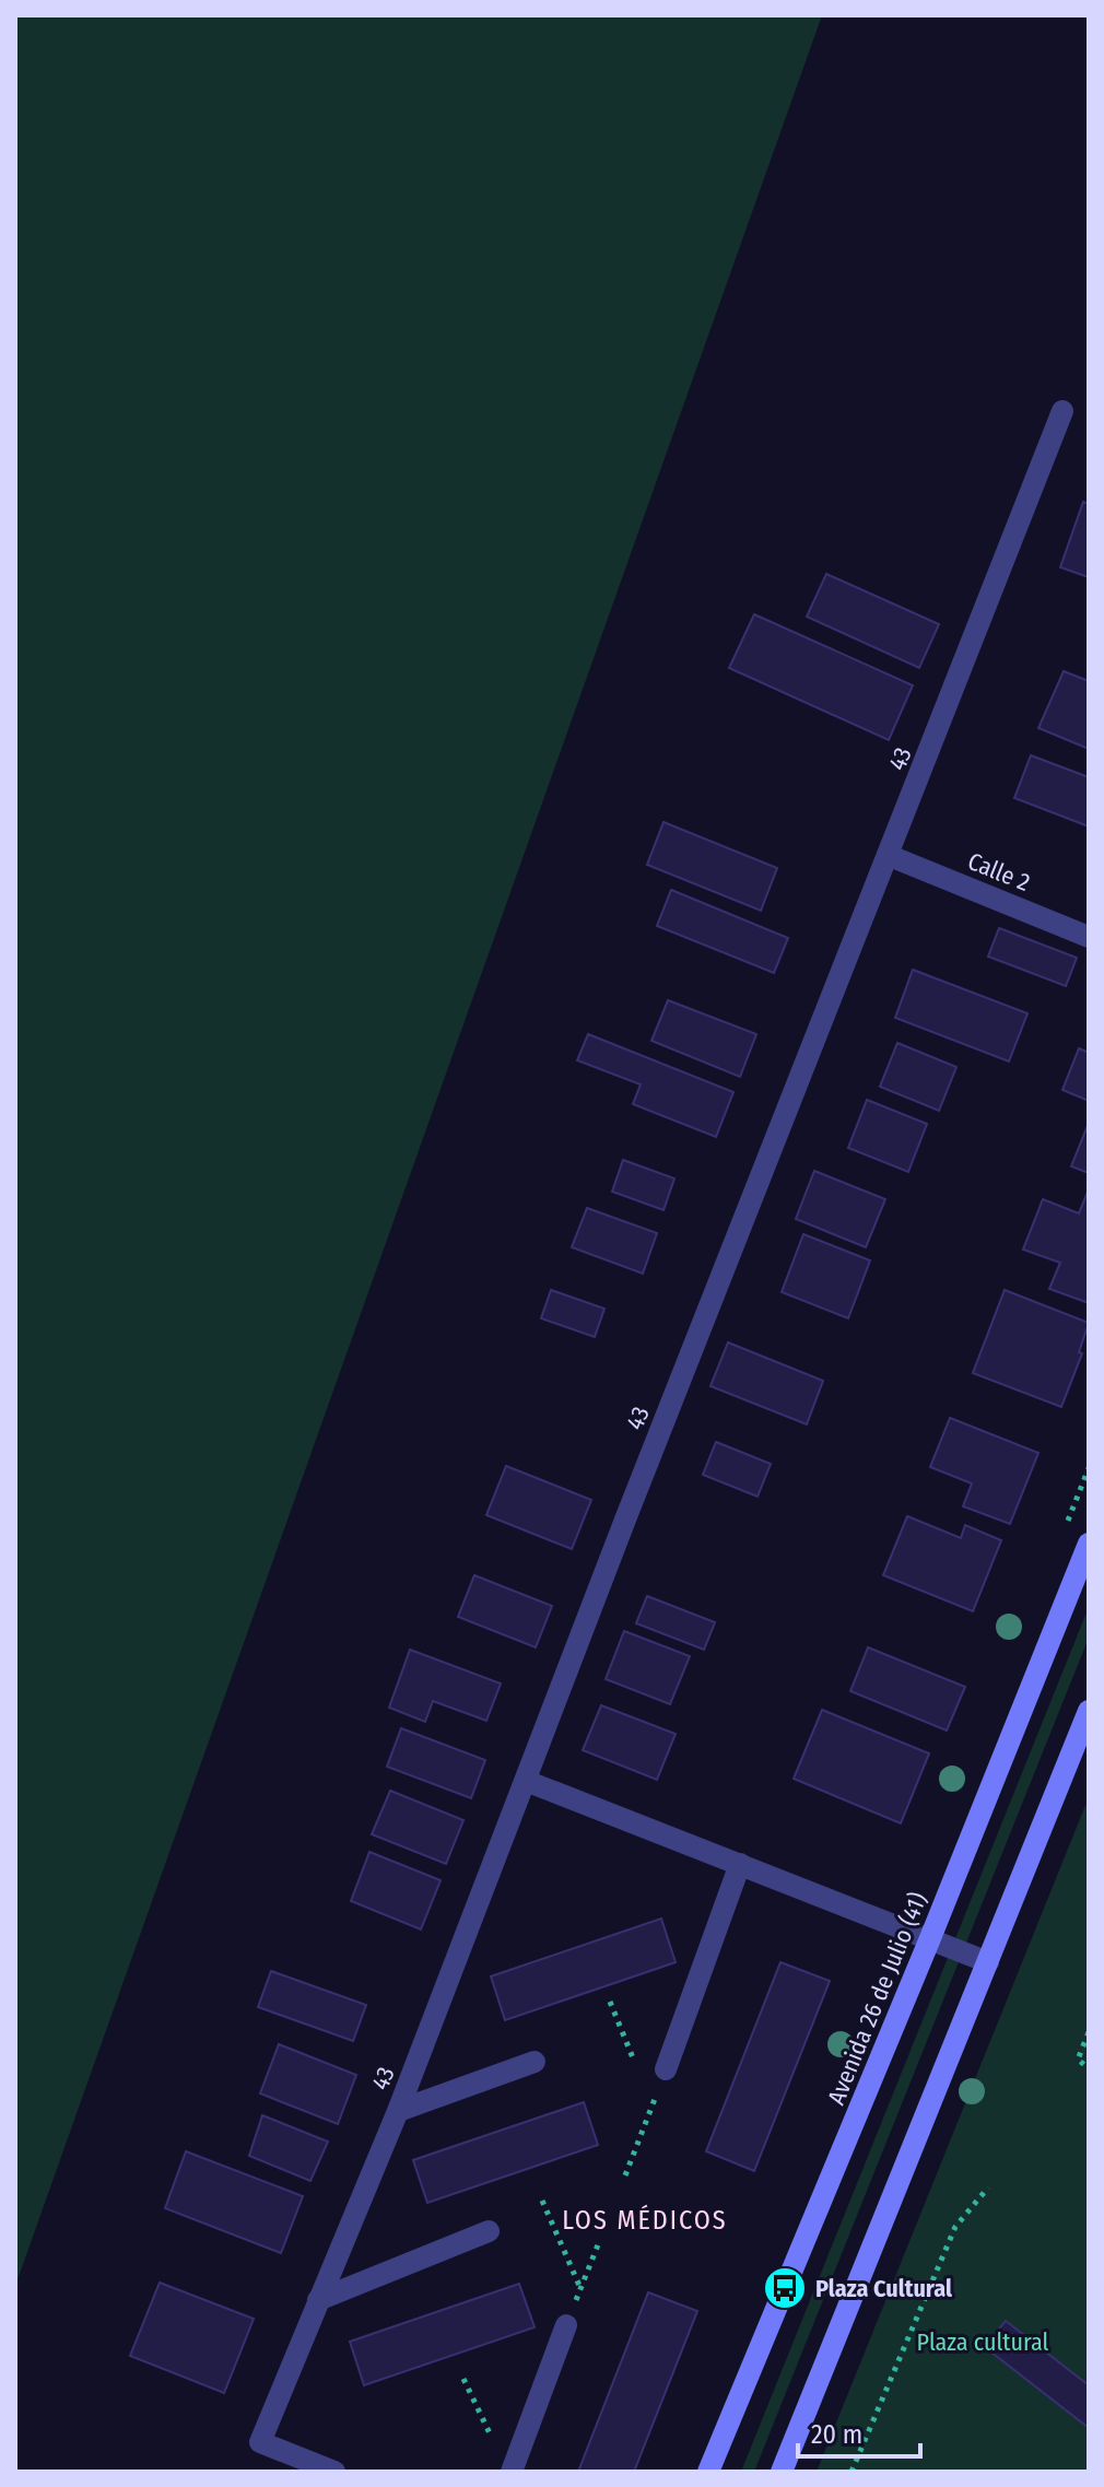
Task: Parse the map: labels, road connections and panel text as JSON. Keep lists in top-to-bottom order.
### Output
{
  "streets": {
    "main road": ["Avenida 26 de Julio (41)"],
    "street": ["43", "Calle 2"]
  },
  "crossings": [
    ["43", "Calle 2"]
  ],
  "districts": ["LOS MÉDICOS"],
  "parks": ["Plaza cultural"],
  "places": {
    "bus stop": ["Plaza Cultural"]
  },
  "scale_bar": "20 m"
}
